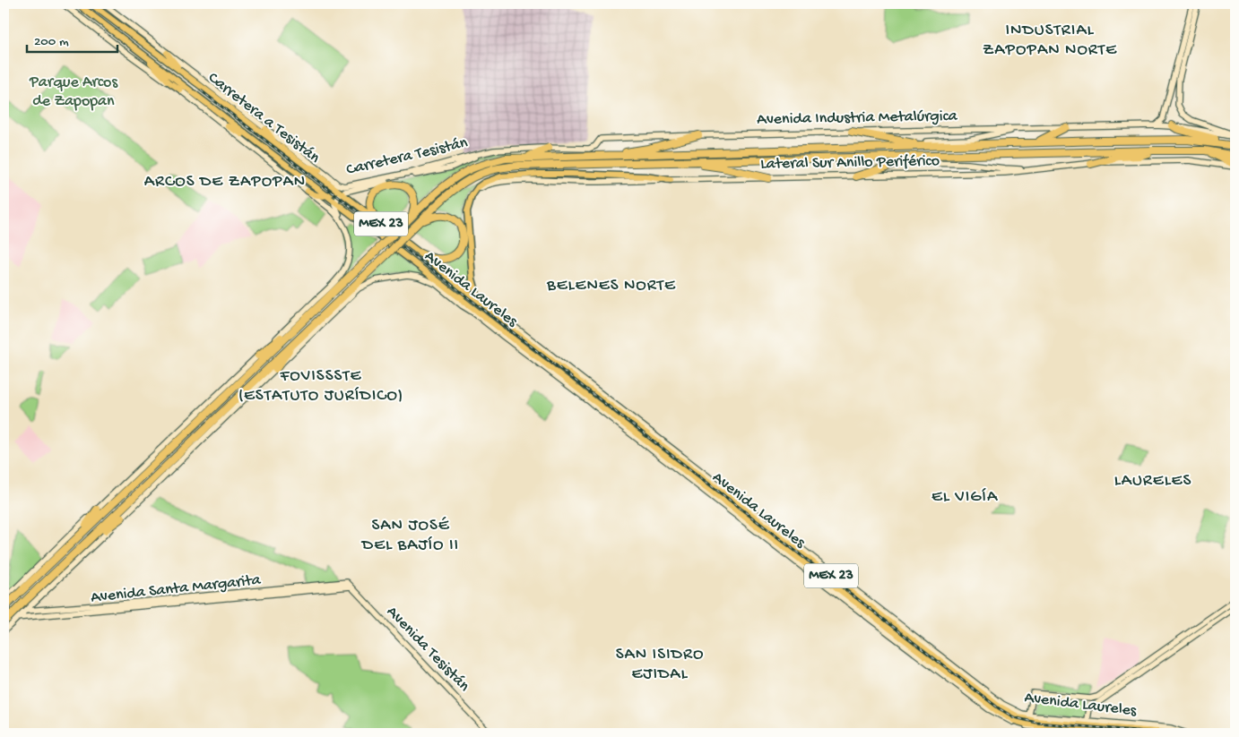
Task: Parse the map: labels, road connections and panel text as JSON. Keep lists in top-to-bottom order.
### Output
{
  "streets": {
    "main road": [
      "Carretera a Tesistán",
      "Avenida Industria Metalúrgica",
      "Carretera Tesistán",
      "Lateral Sur Anillo Periférico",
      "MEX 23",
      "Avenida Laureles",
      "Avenida Santa Margarita",
      "Avenida Tesistán"
    ]
  },
  "crossings": [
    ["Carretera a Tesistán", "Avenida Laureles"],
    ["Avenida Industria Metalúrgica", "Carretera Tesistán"],
    ["Avenida Laureles", "Avenida Santa Margarita"],
    ["Avenida Santa Margarita", "Avenida Tesistán"]
  ],
  "districts": [
    "INDUSTRIAL ZAPOPAN NORTE",
    "ARCOS DE ZAPOPAN",
    "BELENES NORTE",
    "FOVISSSTE (ESTATUTO JURÍDICO)",
    "LAURELES",
    "EL VIGÍA",
    "SAN JOSÉ DEL BAJÍO II",
    "SAN ISIDRO EJIDAL"
  ],
  "parks": ["Parque Arcos de Zapopan"],
  "scale_bar": "200 m"
}
